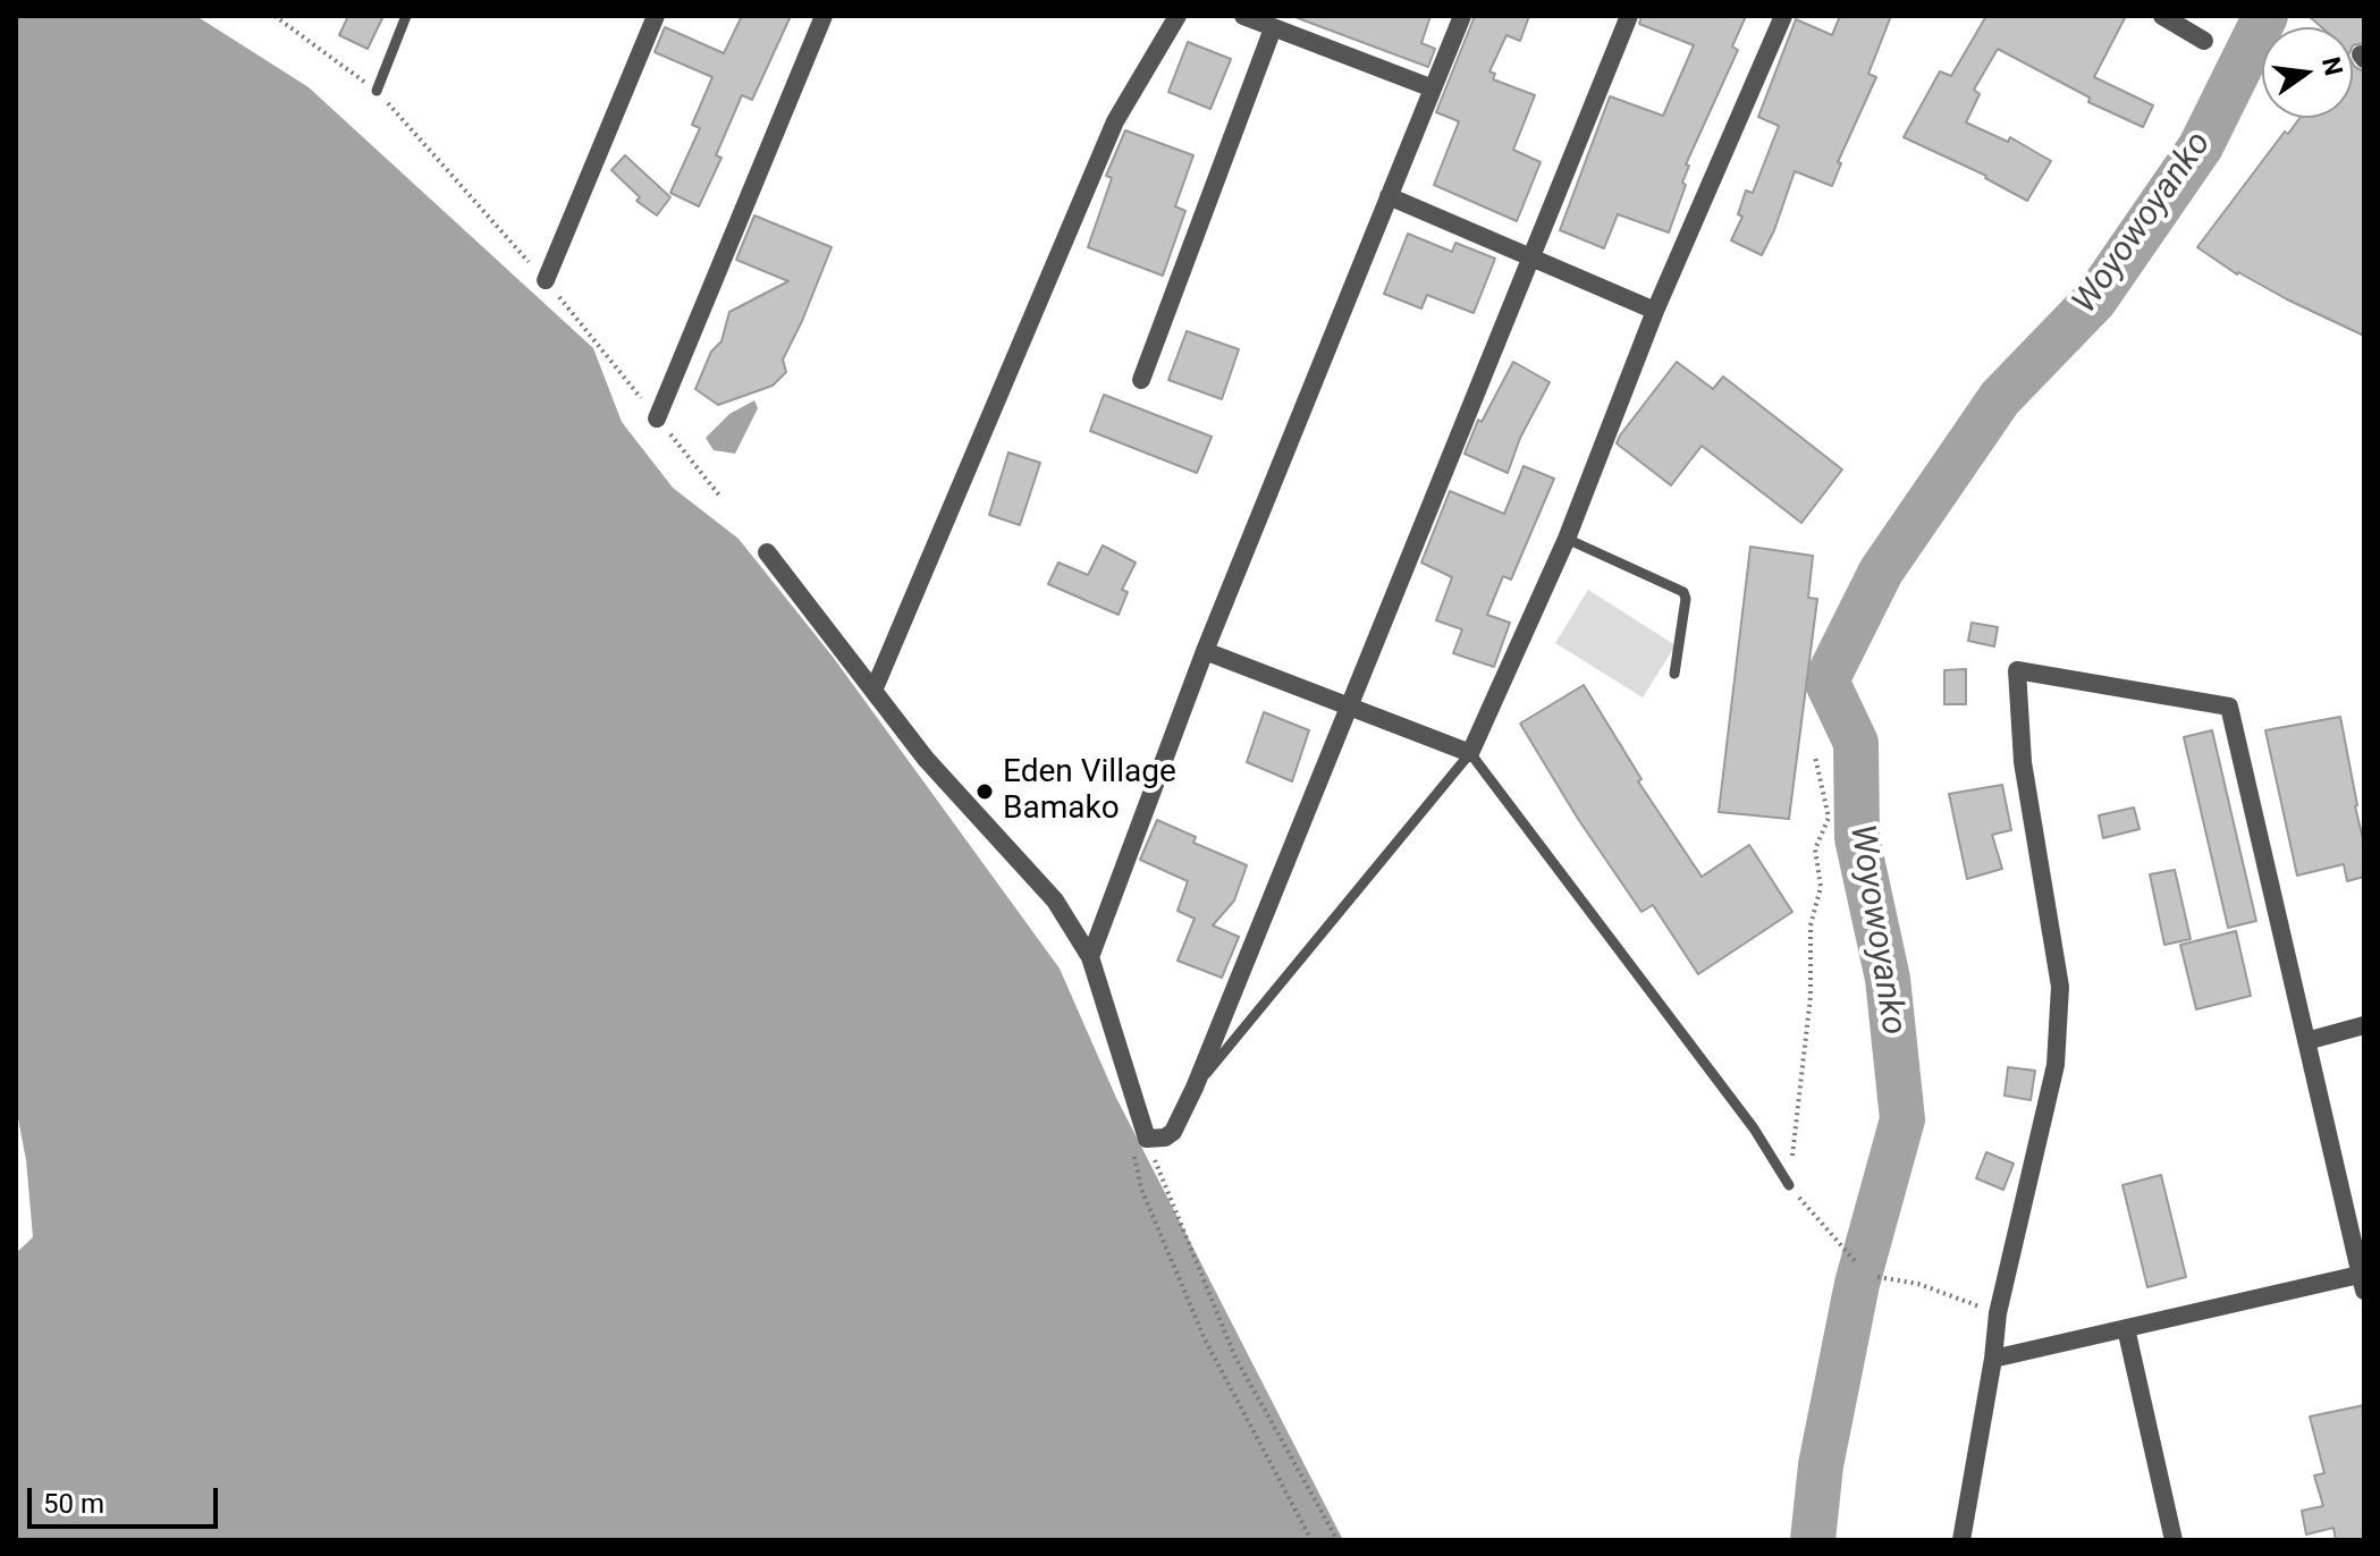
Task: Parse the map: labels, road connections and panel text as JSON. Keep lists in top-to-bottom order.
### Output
{
  "water": ["Woyowoyanko"],
  "places": ["Eden Village Bamako"],
  "scale_bar": "50 m",
  "north": "right"
}
